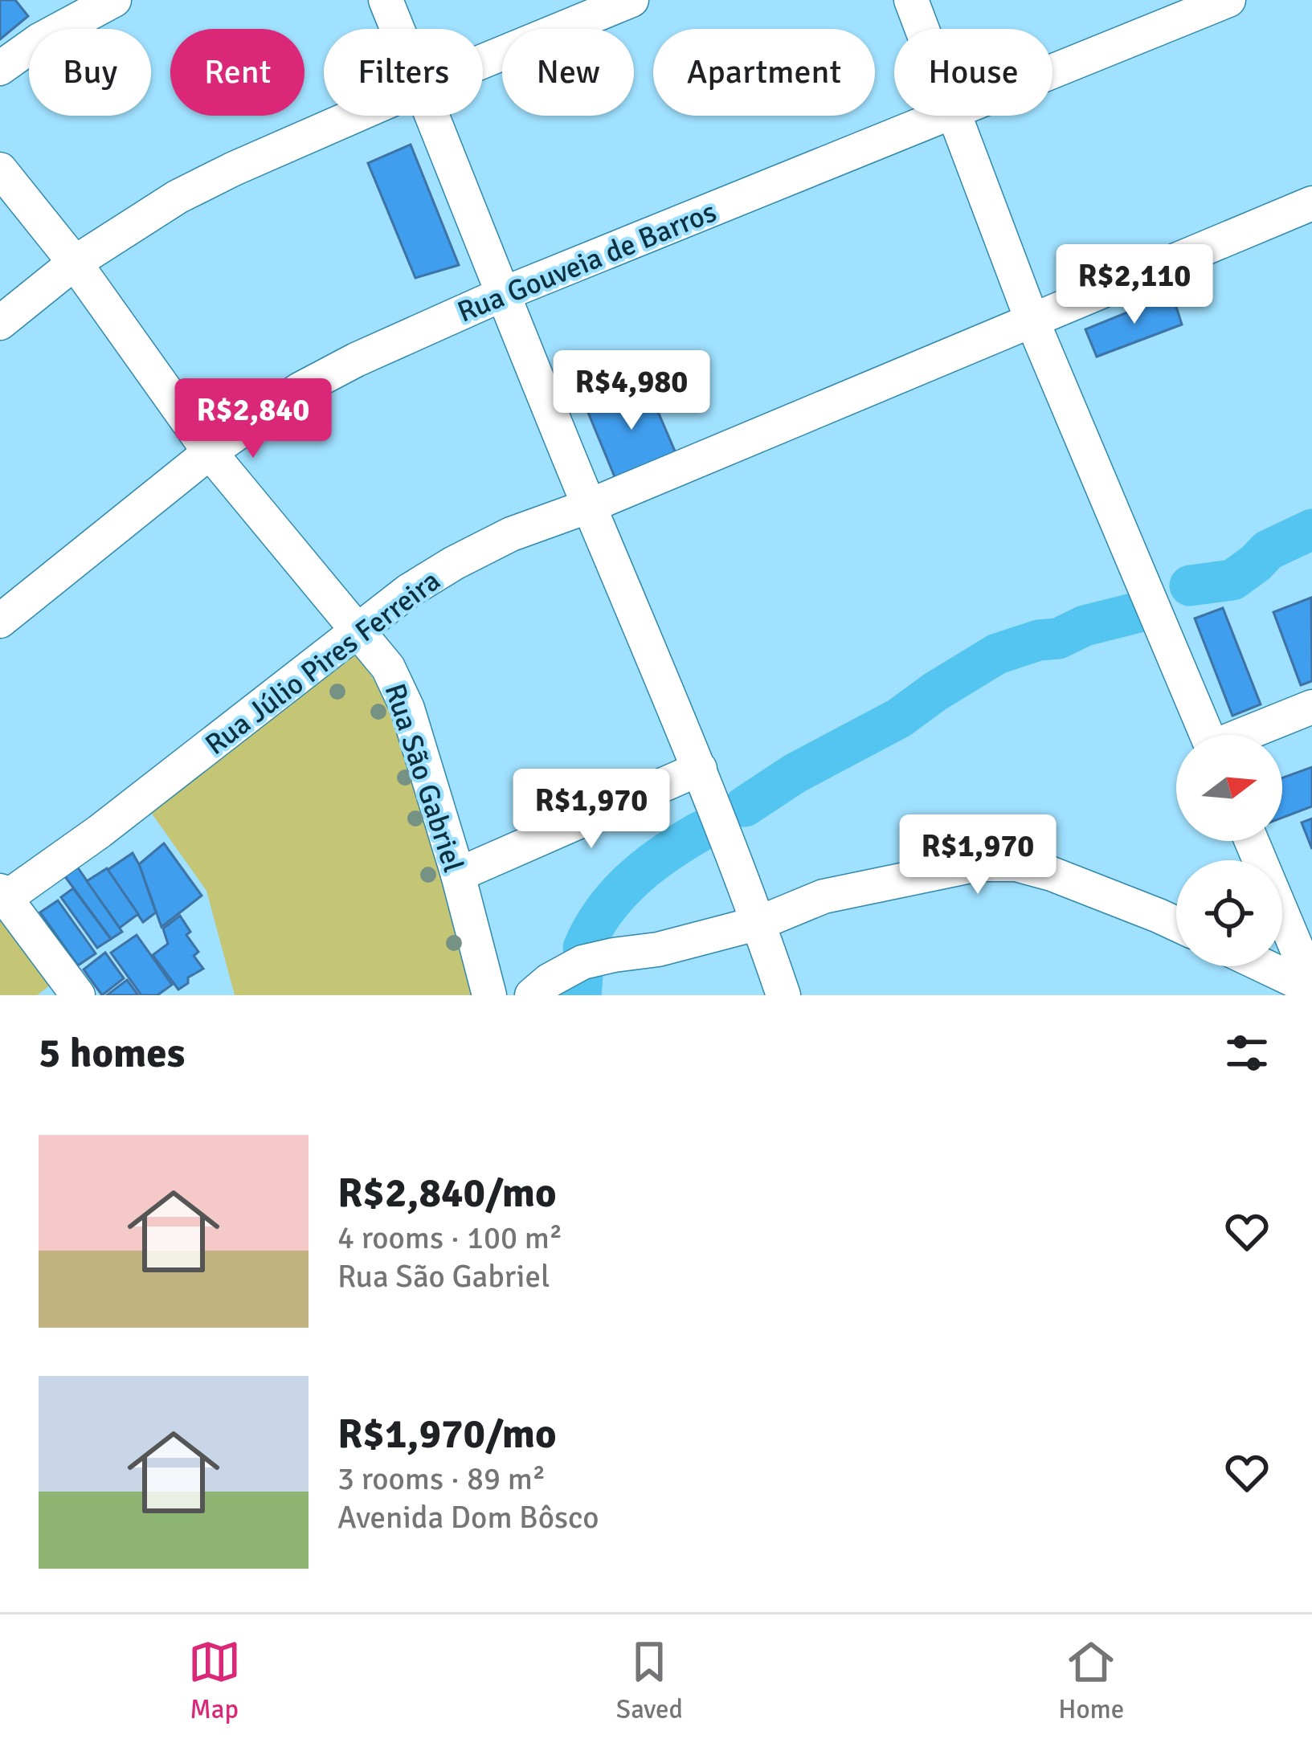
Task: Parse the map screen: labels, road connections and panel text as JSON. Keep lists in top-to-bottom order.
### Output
{
  "streets": {
    "street": ["Rua Gouveia de Barros", "Rua Júlio Pires Ferreira", "Rua São Gabriel"]
  },
  "crossings": [
    ["Rua Gouveia de Barros", "Rua São Gabriel"],
    ["Rua Júlio Pires Ferreira", "Rua São Gabriel"]
  ],
  "north": "right",
  "page": {
    "chip": [
      "Buy",
      "Rent",
      "Filters",
      "New",
      "Apartment",
      "House"
    ],
    "price": [
      "R$2,110",
      "R$4,980",
      "R$2,840",
      "R$1,970",
      "R$1,970"
    ],
    "heading": "5 homes",
    "list": [
      {
        "name": "R$2,840/mo",
        "note": "4 rooms · 100 m² · Rua São Gabriel"
      },
      {
        "name": "R$1,970/mo",
        "note": "3 rooms · 89 m² · Avenida Dom Bôsco"
      }
    ],
    "tabs": ["Map", "Saved", "Home"]
  }
}
